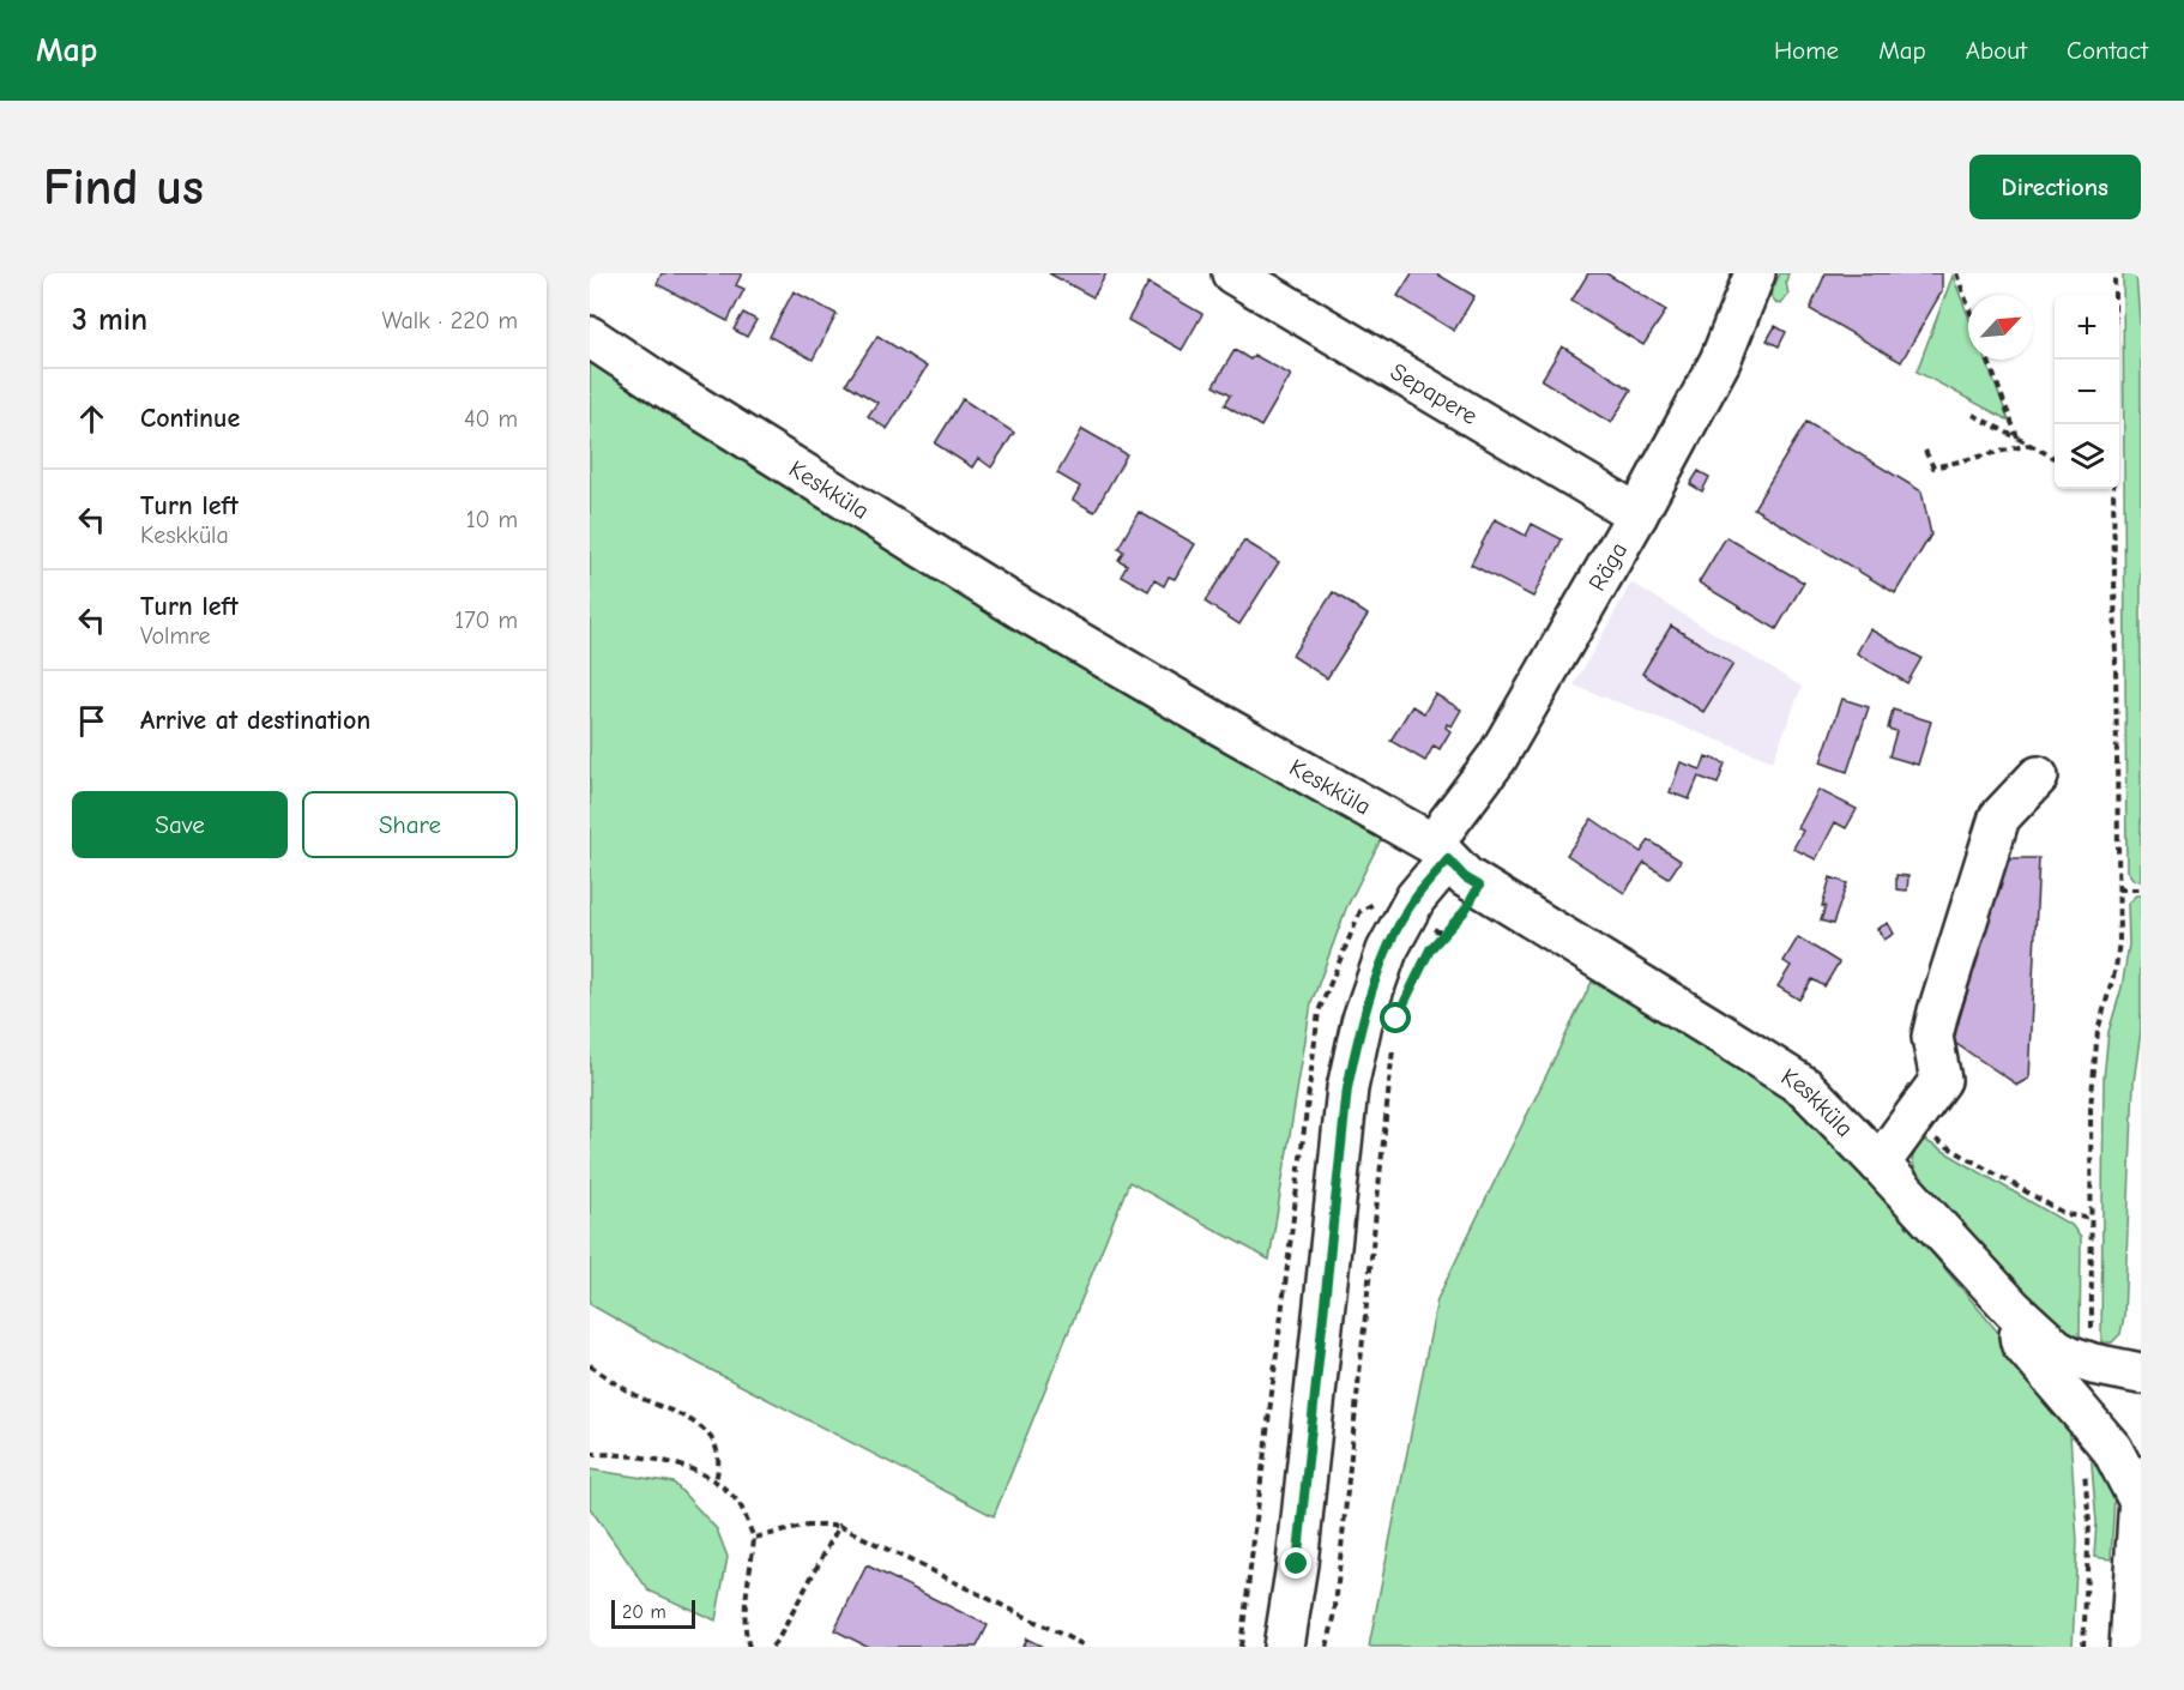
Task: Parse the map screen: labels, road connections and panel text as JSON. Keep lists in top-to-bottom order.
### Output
{
  "streets": {
    "street": ["Sepapere", "Keskküla", "Räga"]
  },
  "crossings": [
    ["Sepapere", "Räga"],
    ["Keskküla", "Räga"]
  ],
  "scale_bar": "20 m",
  "north": "top right",
  "page": {
    "header": "Map",
    "nav": [
      "Home",
      "Map",
      "About",
      "Contact"
    ],
    "buttons": [
      "Directions",
      ["Save", "Share"]
    ],
    "title": "Find us",
    "heading": ["3 min", "Walk · 220 m"],
    "map_buttons": ["+", "−"],
    "list": [
      ["Continue", "40 m"],
      ["Turn left", "Keskküla", "10 m"],
      ["Turn left", "Volmre", "170 m"],
      "Arrive at destination"
    ],
    "scale": "20 m"
  }
}
